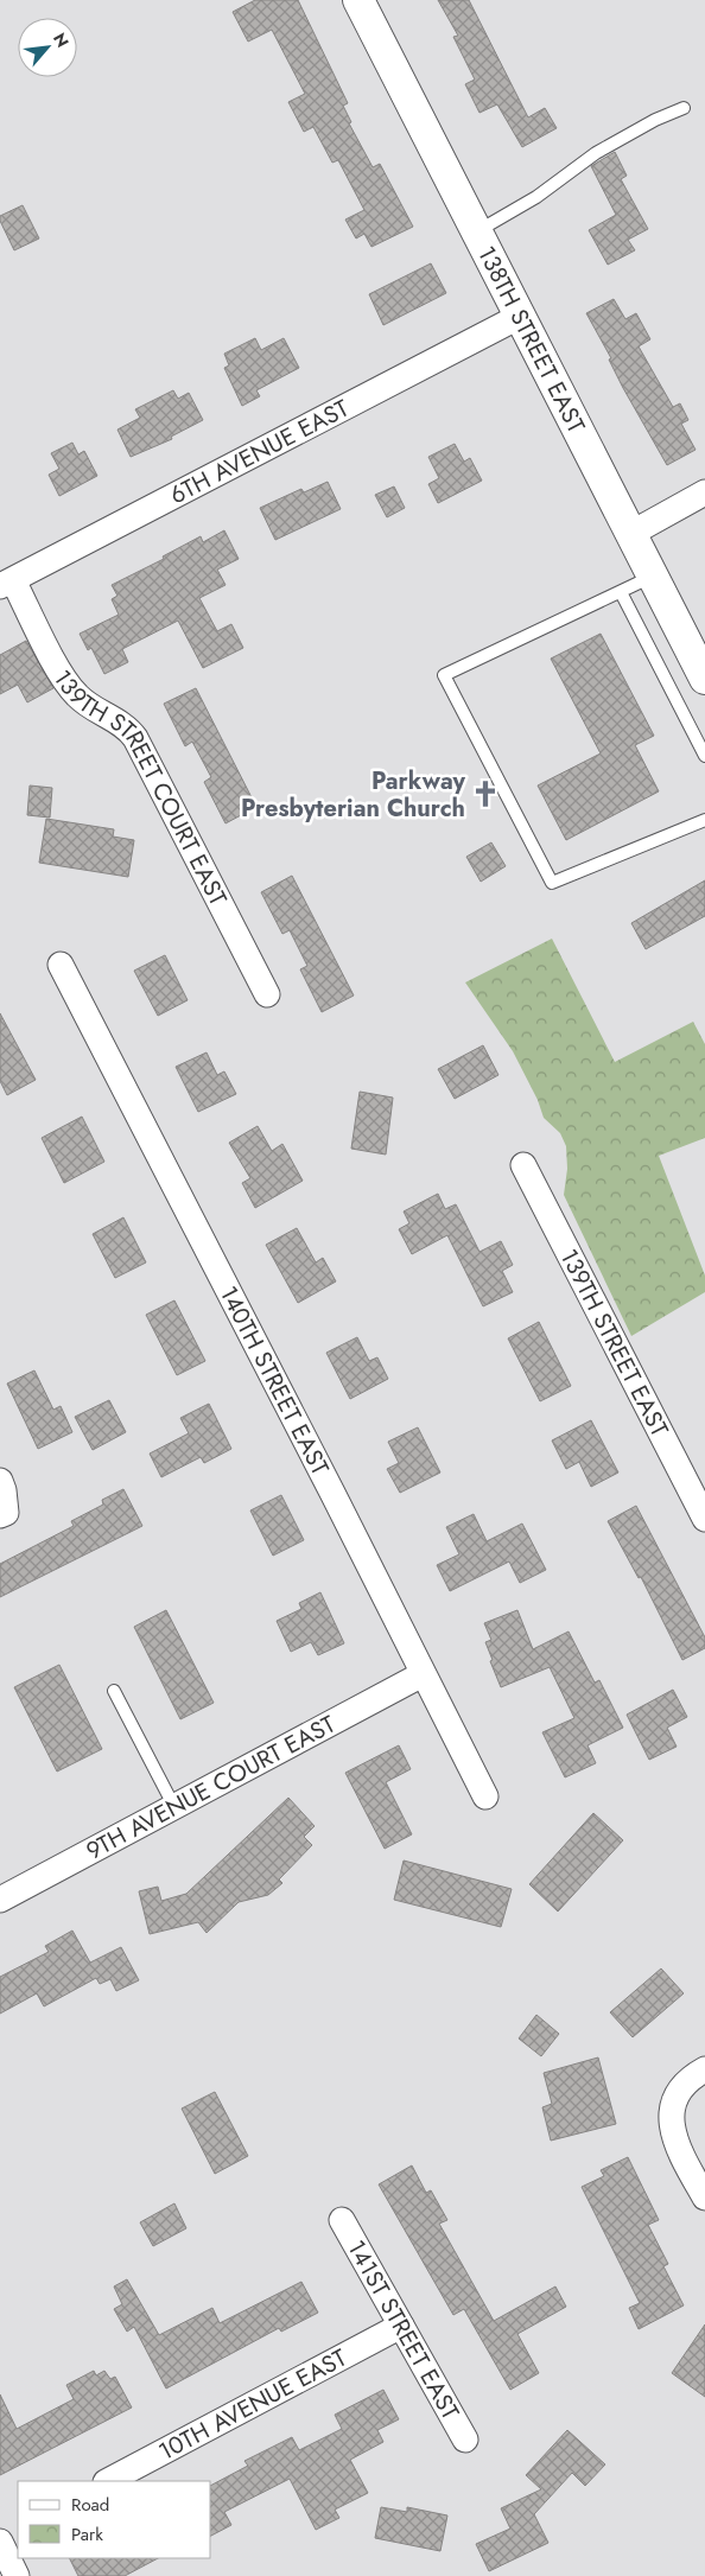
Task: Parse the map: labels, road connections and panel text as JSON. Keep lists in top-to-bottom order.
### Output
{
  "streets": {
    "street": [
      "138TH STREET EAST",
      "6TH AVENUE EAST",
      "139TH STREET COURT EAST",
      "139TH STREET EAST",
      "140TH STREET EAST",
      "9TH AVENUE COURT EAST",
      "141ST STREET EAST",
      "10TH AVENUE EAST"
    ]
  },
  "crossings": [
    ["138TH STREET EAST", "6TH AVENUE EAST"],
    ["6TH AVENUE EAST", "139TH STREET COURT EAST"],
    ["140TH STREET EAST", "9TH AVENUE COURT EAST"],
    ["141ST STREET EAST", "10TH AVENUE EAST"]
  ],
  "places": {
    "church": ["Parkway Presbyterian Church"]
  },
  "legend": ["Road", "Park"],
  "north": "top right"
}
